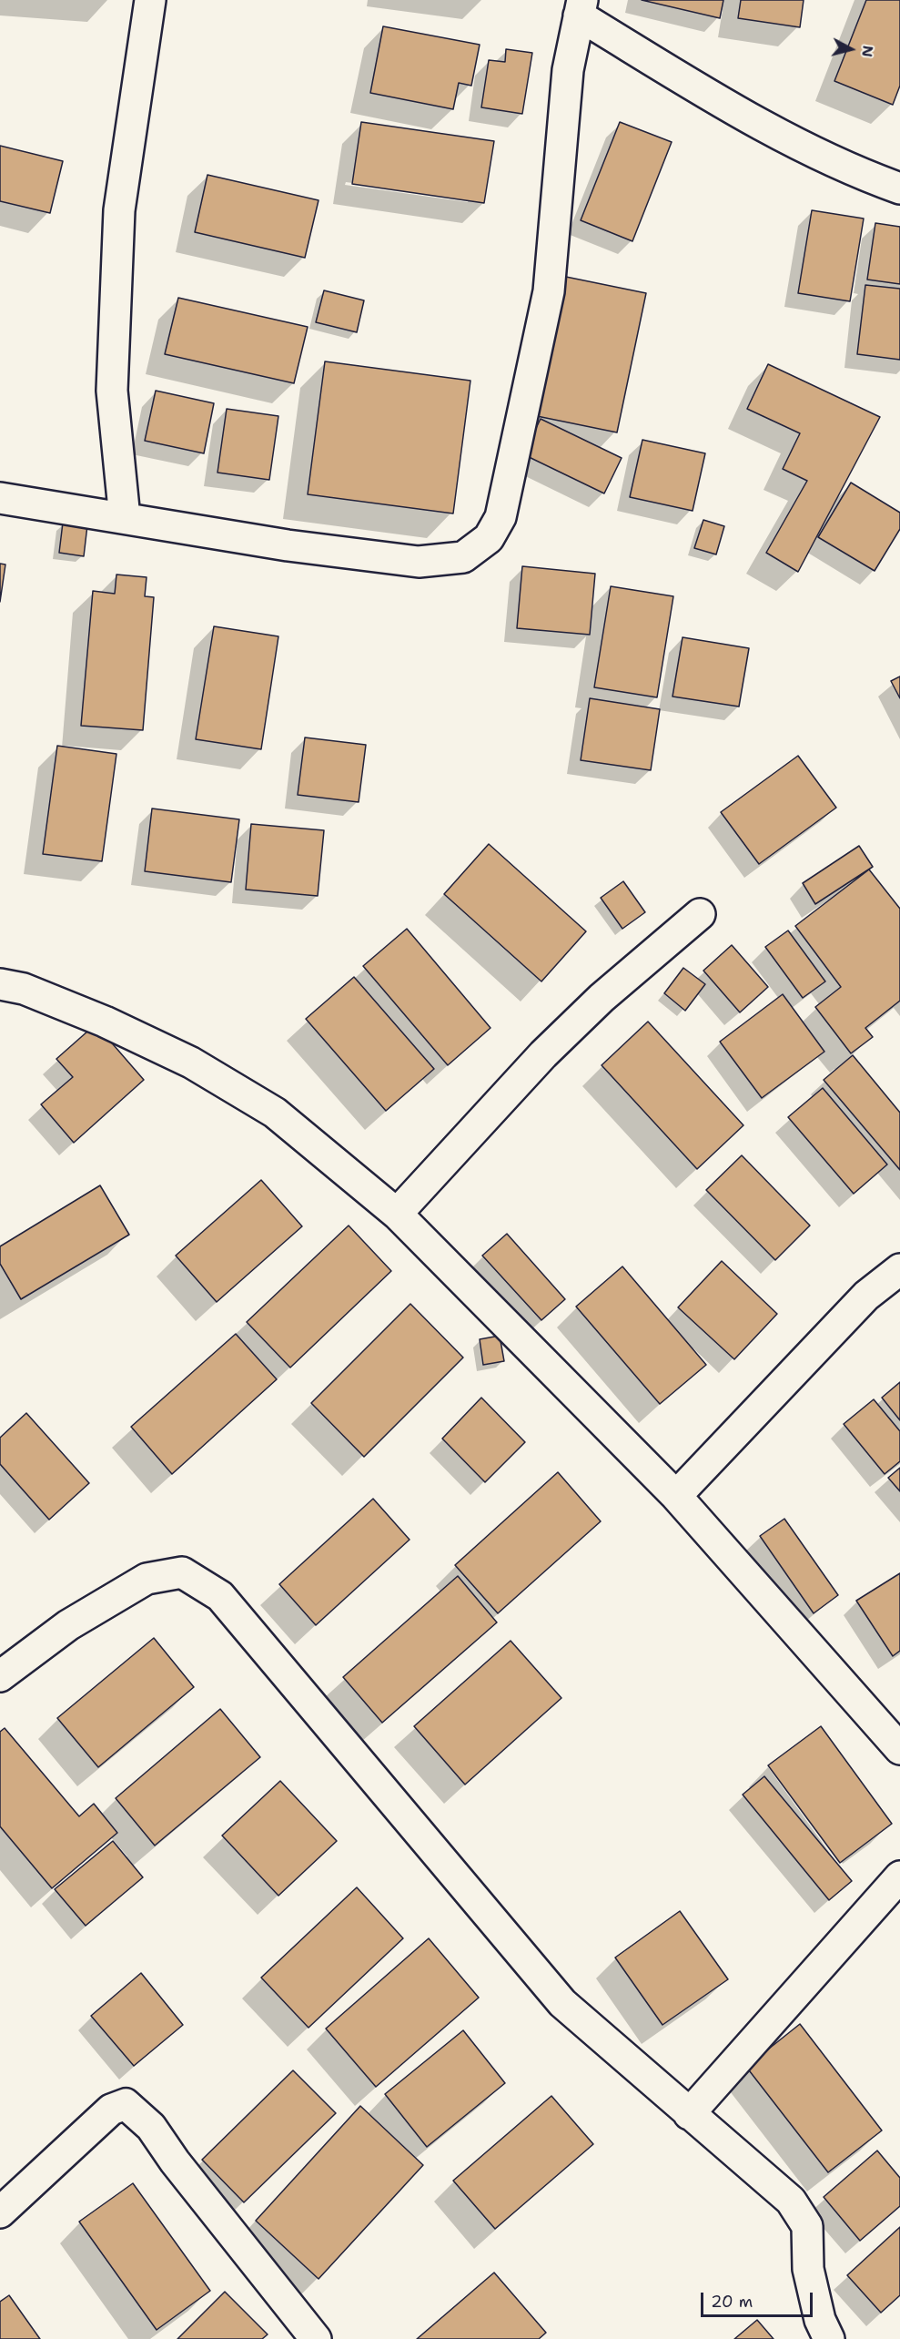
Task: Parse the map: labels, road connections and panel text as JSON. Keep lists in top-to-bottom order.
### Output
{
  "scale_bar": "20 m",
  "north": "right"
}
